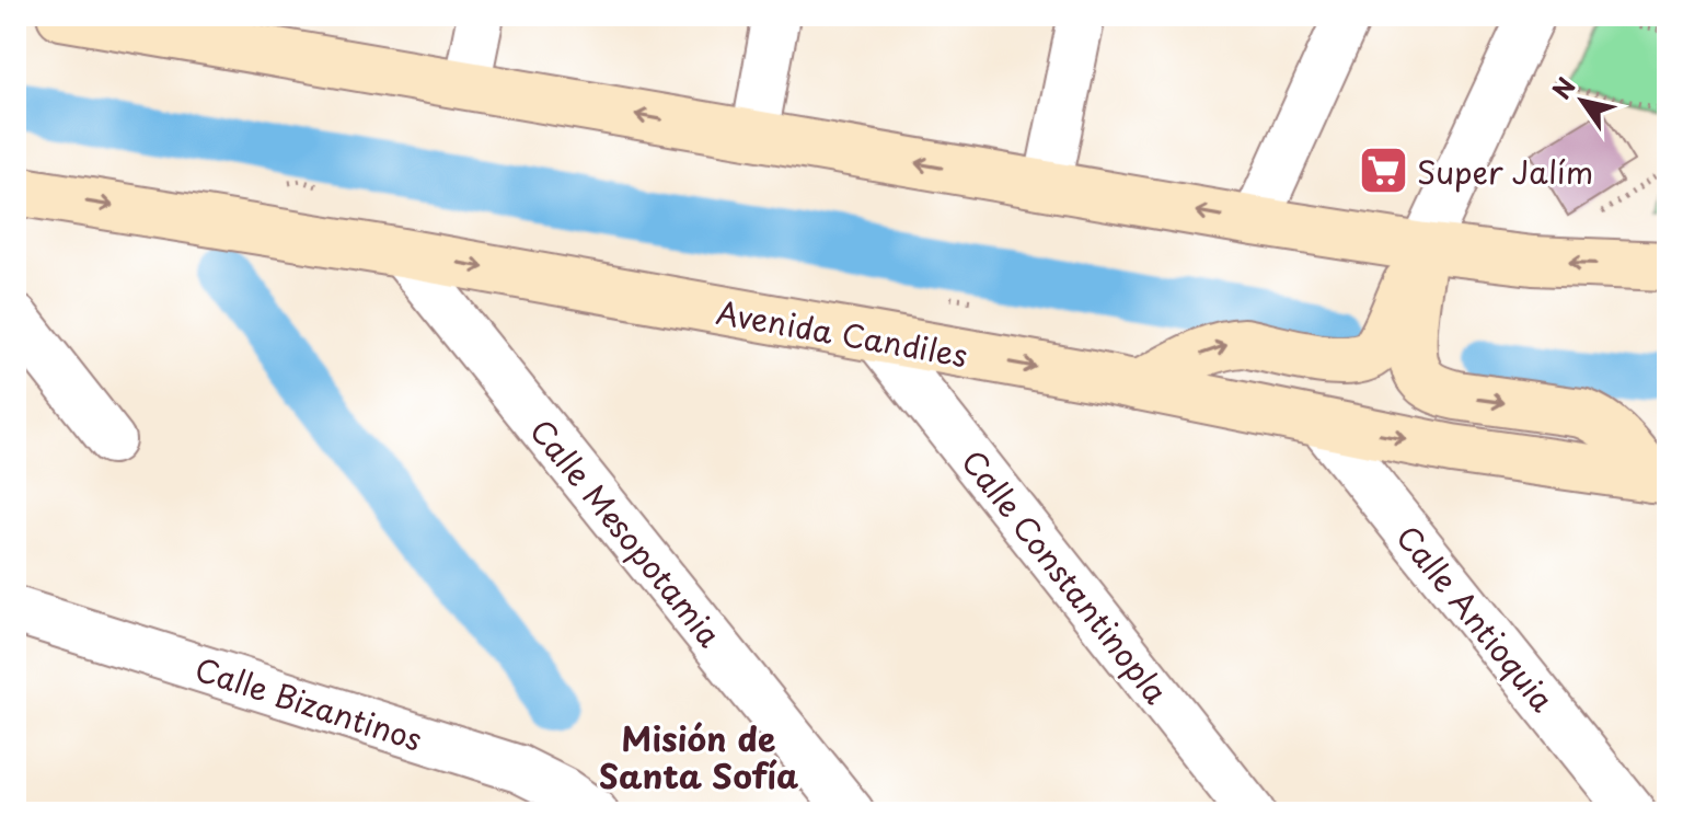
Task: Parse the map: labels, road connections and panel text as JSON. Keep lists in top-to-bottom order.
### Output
{
  "streets": {
    "main road": ["Avenida Candiles"],
    "street": [
      "Calle Mesopotamia",
      "Calle Constantinopla",
      "Calle Antioquia",
      "Calle Bizantinos"
    ]
  },
  "crossings": [
    ["Avenida Candiles", "Calle Mesopotamia"],
    ["Avenida Candiles", "Calle Constantinopla"],
    ["Avenida Candiles", "Calle Antioquia"]
  ],
  "districts": ["Misión de Santa Sofía"],
  "places": {
    "supermarket": ["Super Jalím"]
  },
  "north": "top left"
}
